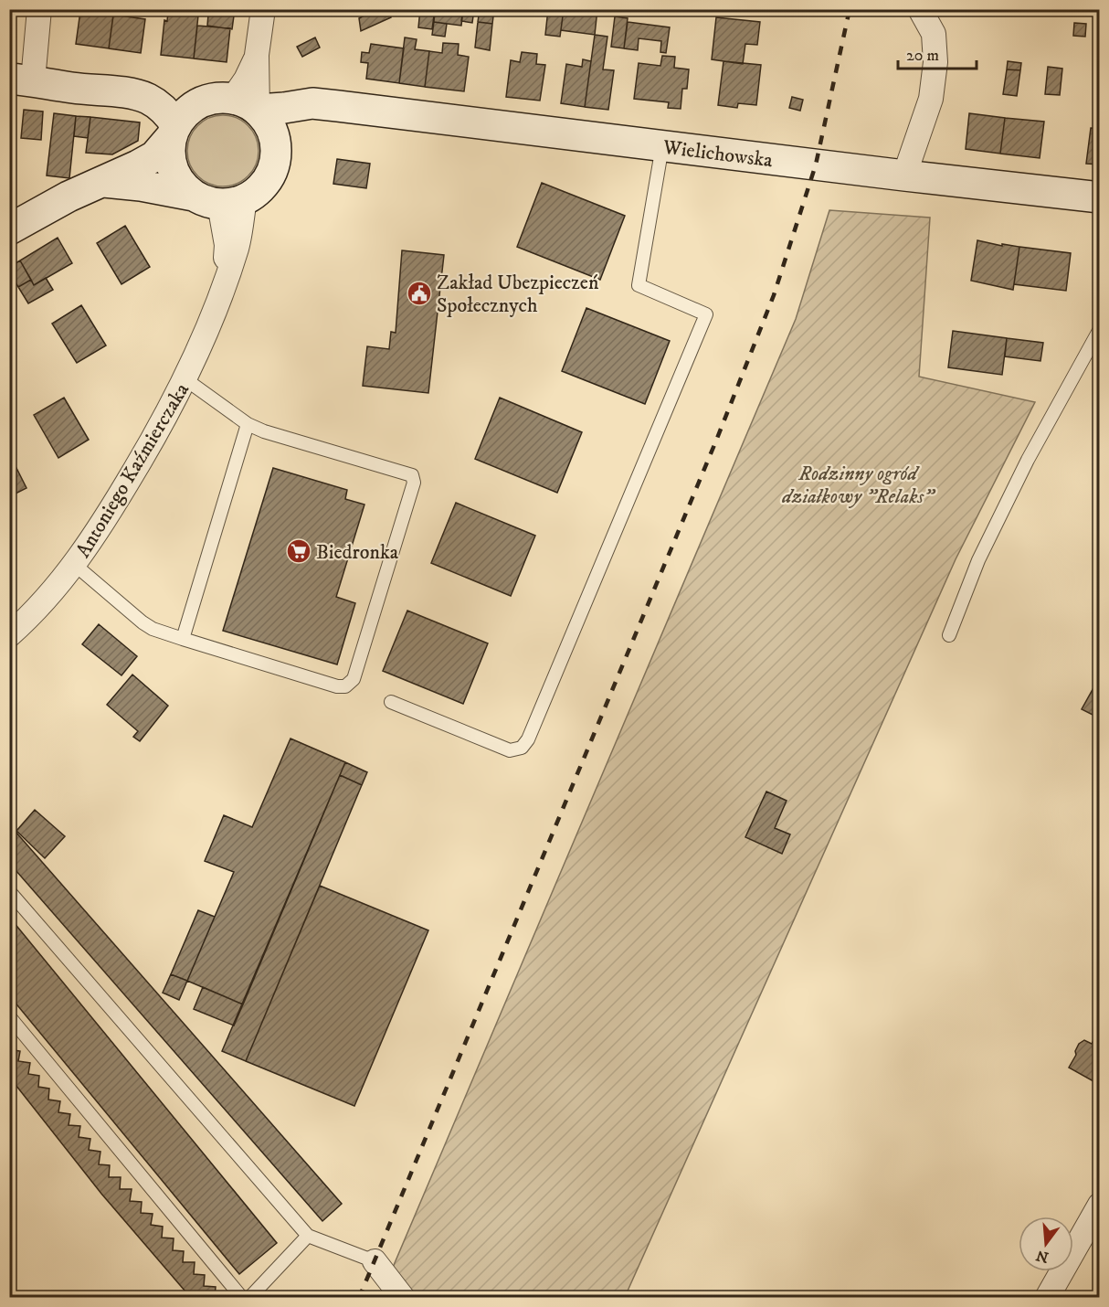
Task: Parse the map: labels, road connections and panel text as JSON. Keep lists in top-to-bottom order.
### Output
{
  "streets": {
    "street": ["Wielichowska", "Antoniego Kaźmierczaka"]
  },
  "crossings": [
    ["Wielichowska", "Antoniego Kaźmierczaka"]
  ],
  "parks": ["Rodzinny ogród działkowy \"Relaks\""],
  "places": {
    "public building": ["Zakład Ubezpieczeń Społecznych"],
    "supermarket": ["Biedronka"]
  },
  "scale_bar": "20 m",
  "north": "bottom"
}
